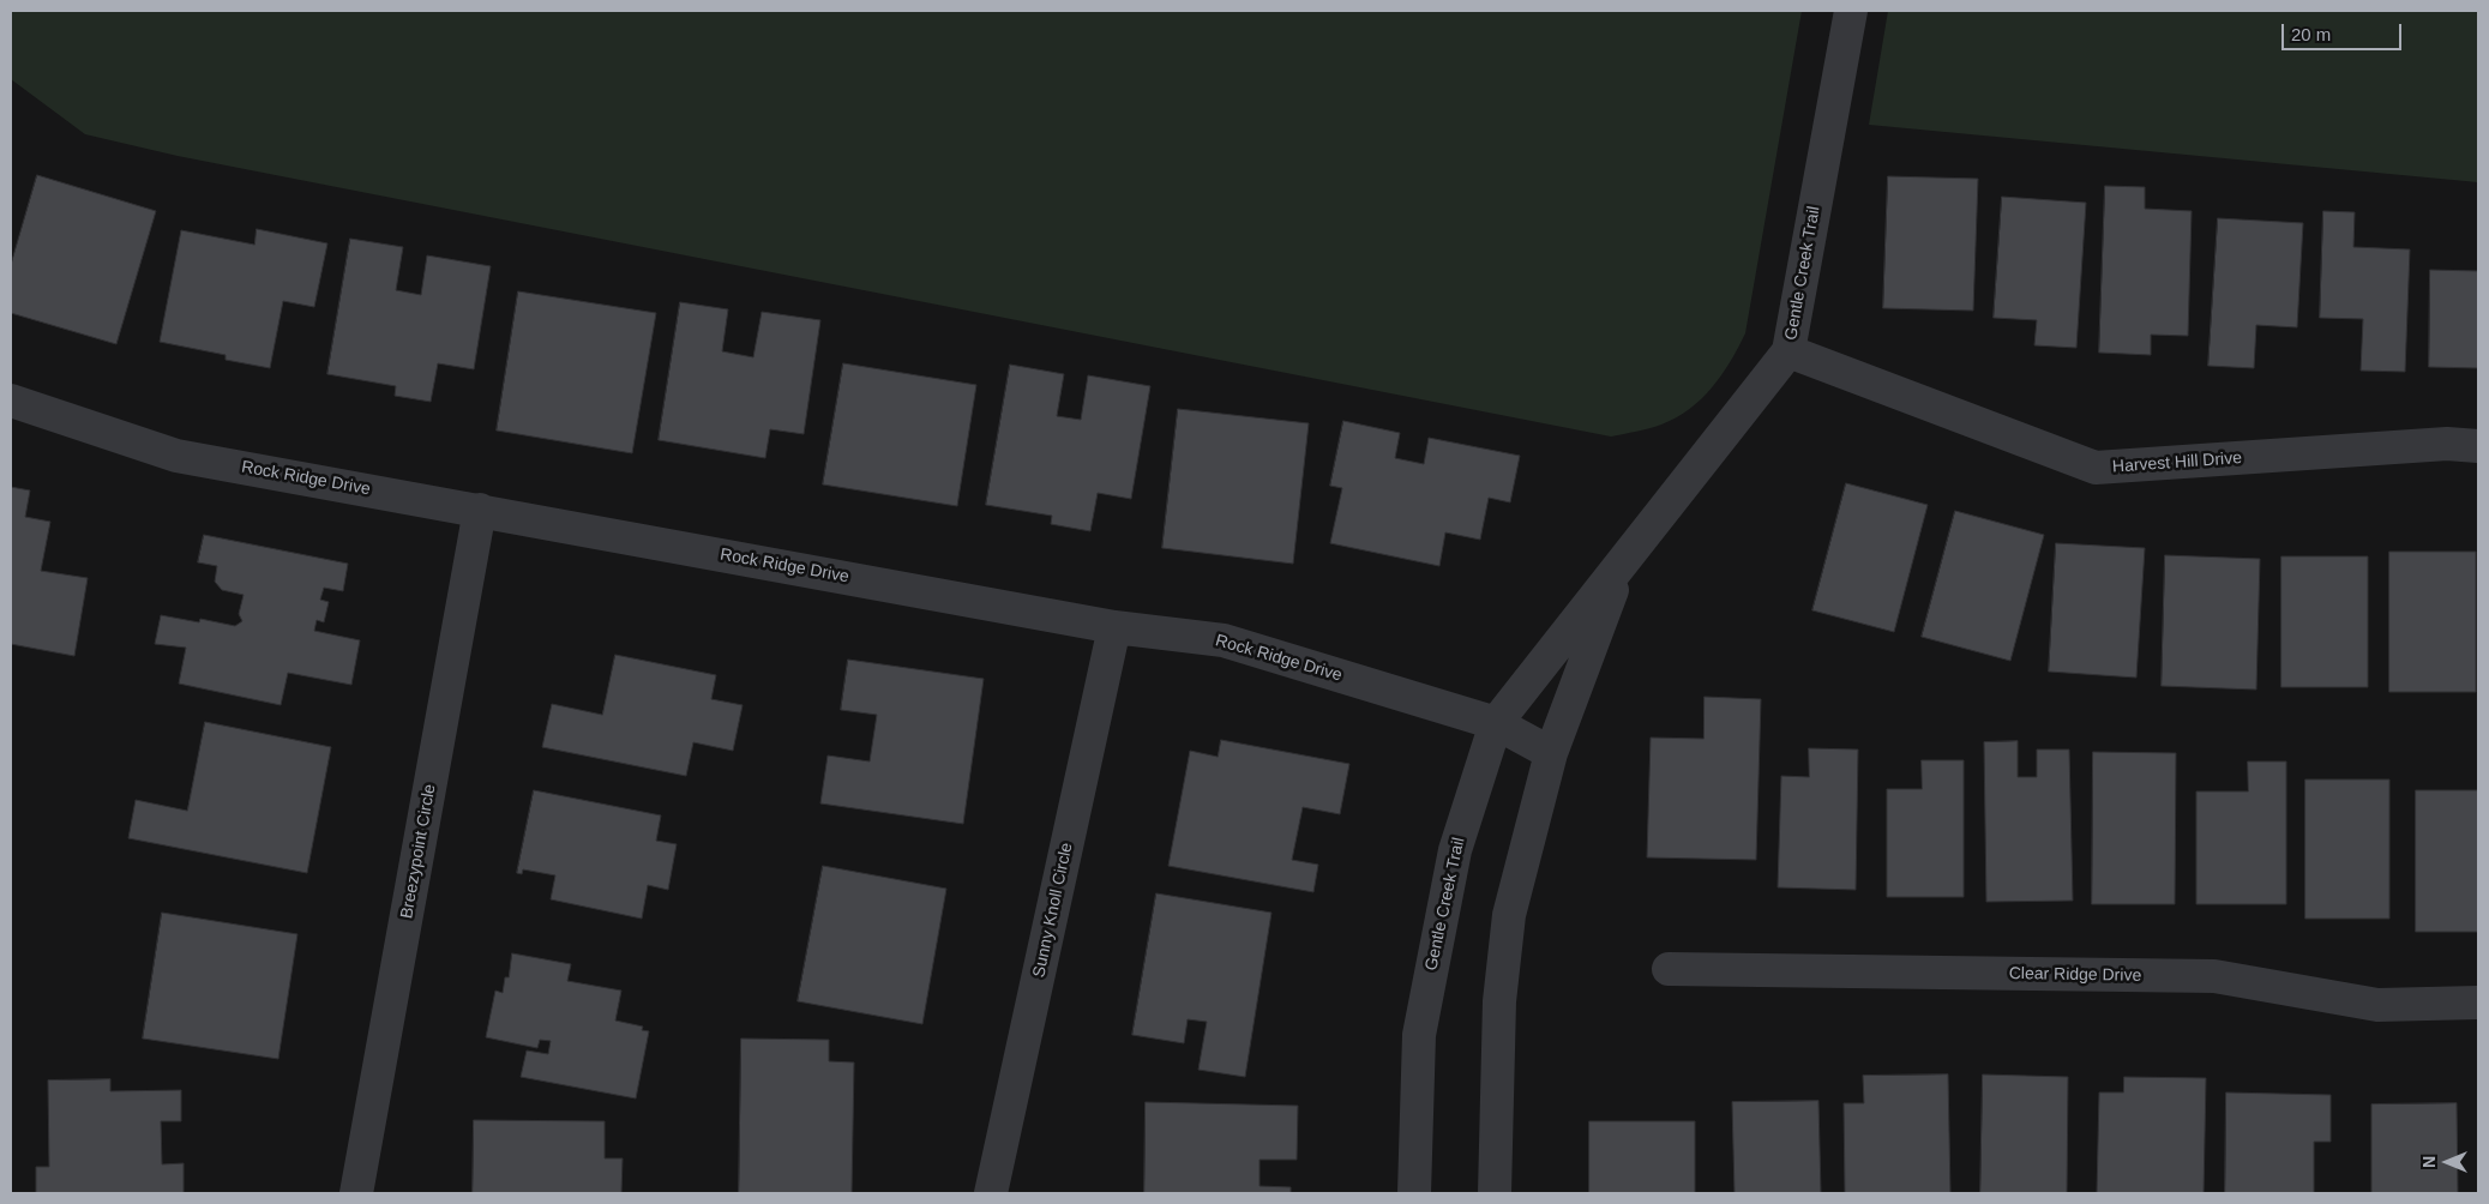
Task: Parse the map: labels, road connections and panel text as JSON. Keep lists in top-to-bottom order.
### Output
{
  "streets": {
    "street": [
      "Gentle Creek Trail",
      "Harvest Hill Drive",
      "Rock Ridge Drive",
      "Breezypoint Circle",
      "Sunny Knoll Circle",
      "Clear Ridge Drive"
    ]
  },
  "crossings": [
    ["Gentle Creek Trail", "Harvest Hill Drive"],
    ["Gentle Creek Trail", "Rock Ridge Drive"],
    ["Rock Ridge Drive", "Breezypoint Circle"],
    ["Rock Ridge Drive", "Sunny Knoll Circle"]
  ],
  "scale_bar": "20 m",
  "north": "left"
}
